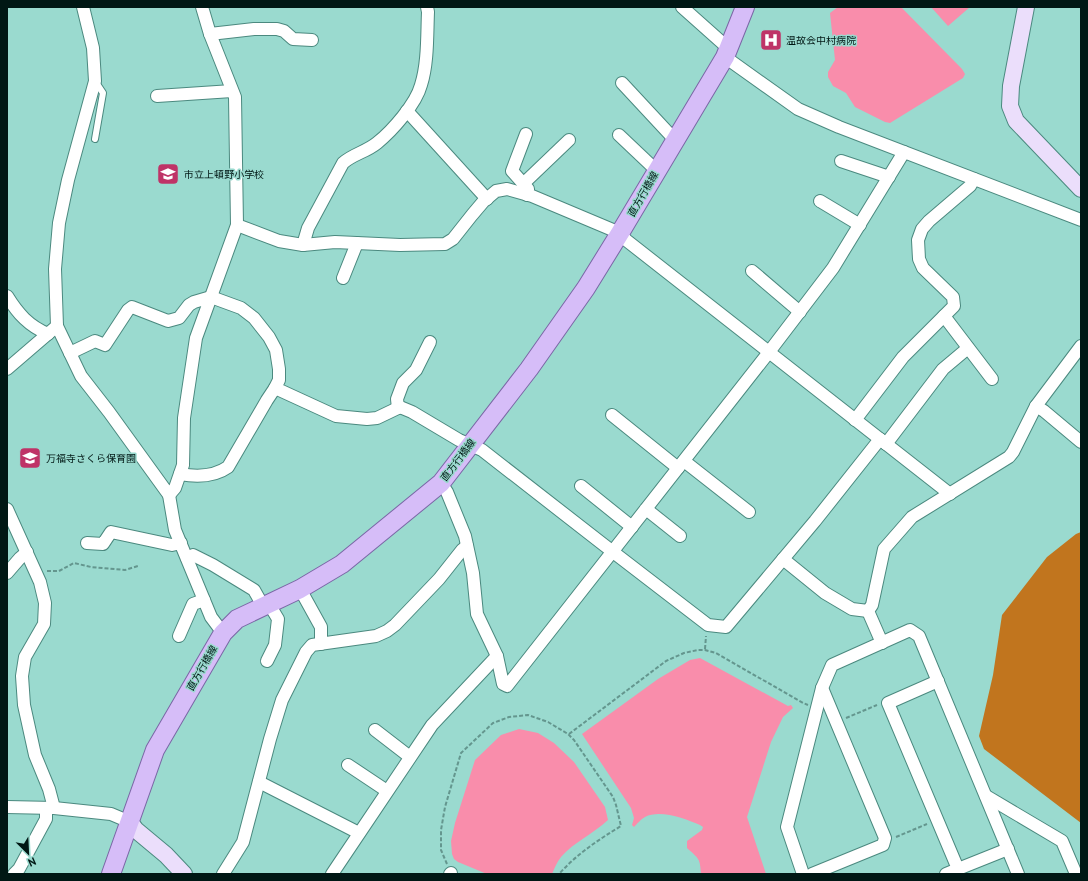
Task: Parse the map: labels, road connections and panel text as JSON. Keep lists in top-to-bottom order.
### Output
{
  "streets": {
    "main road": ["直方行橋線"]
  },
  "places": {
    "hospital": ["温故会中村病院"],
    "school or university": ["市立上頓野小学校", "万福寺さくら保育園"]
  },
  "north": "bottom right"
}
